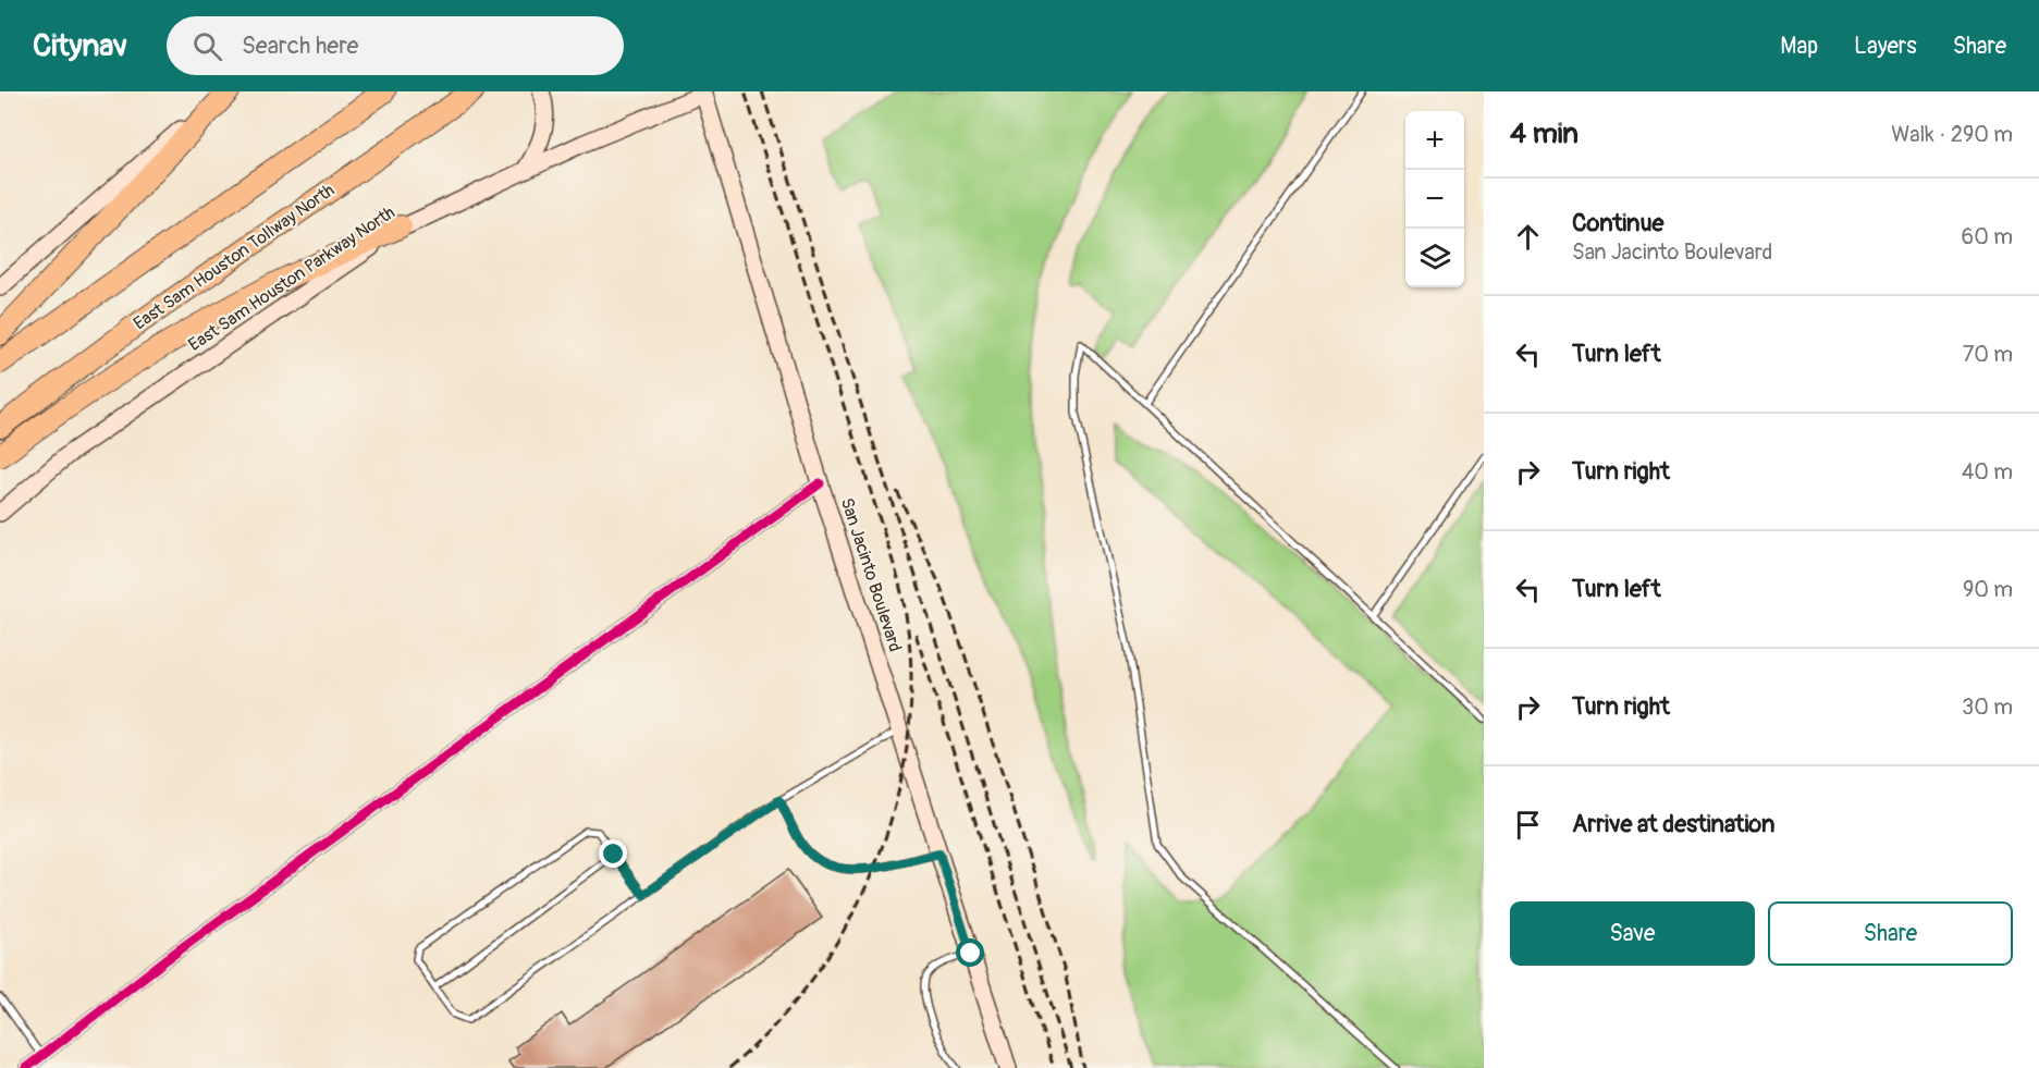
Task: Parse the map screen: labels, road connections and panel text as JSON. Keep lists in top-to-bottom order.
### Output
{
  "streets": {
    "highway": ["East Sam Houston Tollway North"],
    "main road": ["East Sam Houston Parkway North", "San Jacinto Boulevard"]
  },
  "crossings": [
    ["East Sam Houston Parkway North", "San Jacinto Boulevard"]
  ],
  "page": {
    "header": "Citynav",
    "search": "Search here",
    "nav": ["Map", "Layers", "Share"],
    "heading": ["4 min", "Walk · 290 m"],
    "map_buttons": ["+", "−"],
    "list": [
      ["Continue", "San Jacinto Boulevard", "60 m"],
      ["Turn left", "70 m"],
      ["Turn right", "40 m"],
      ["Turn left", "90 m"],
      ["Turn right", "30 m"],
      "Arrive at destination"
    ],
    "buttons": ["Save", "Share"]
  }
}
